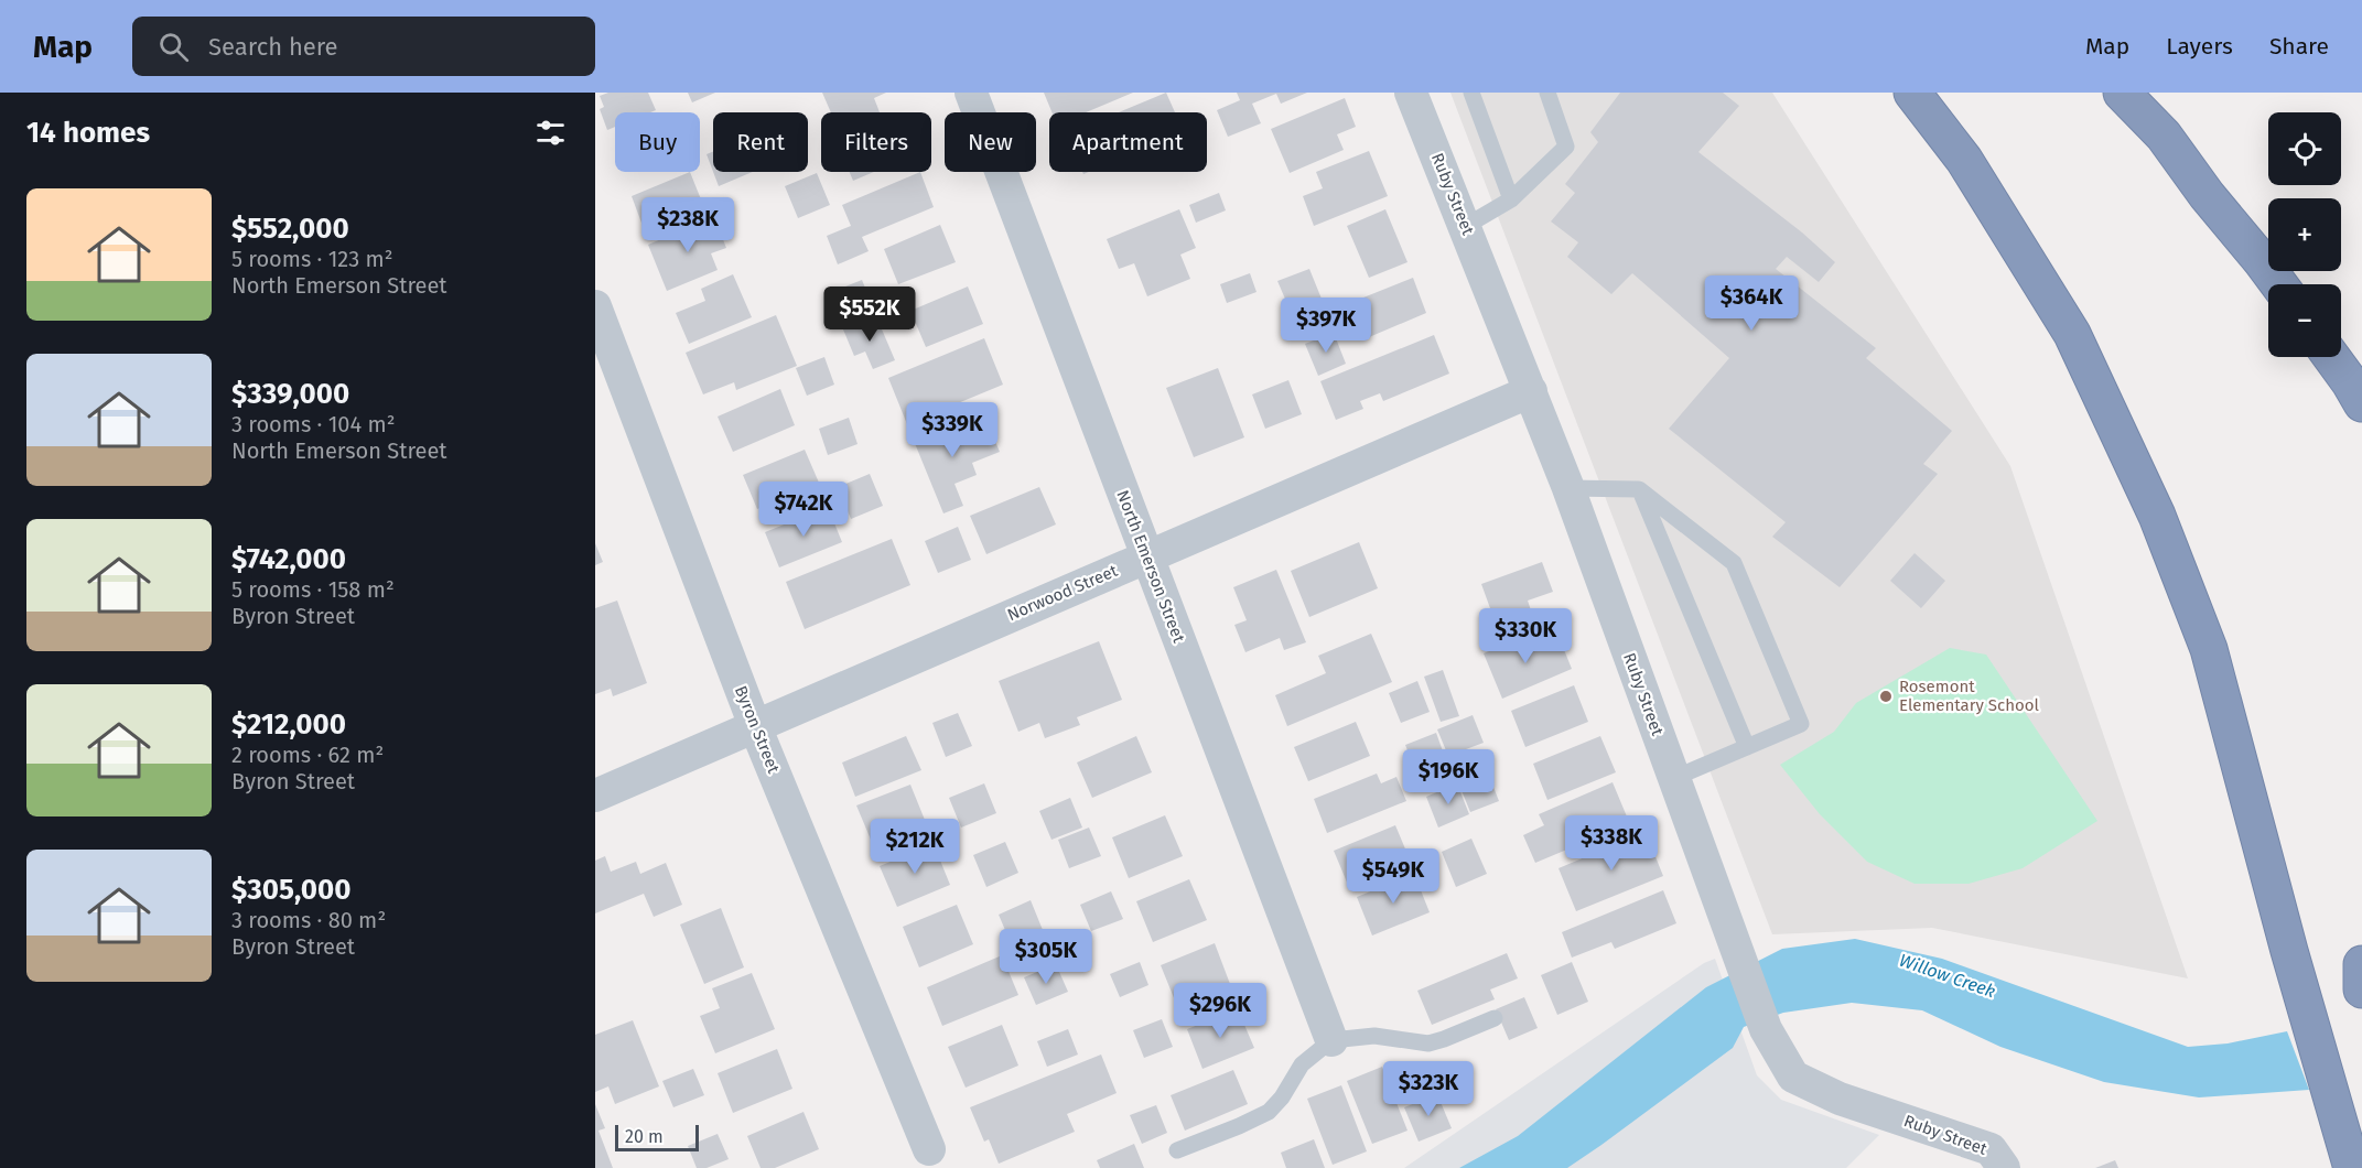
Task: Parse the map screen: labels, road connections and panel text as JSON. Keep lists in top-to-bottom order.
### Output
{
  "streets": {
    "street": [
      "Ruby Street",
      "North Emerson Street",
      "Norwood Street",
      "Byron Street"
    ]
  },
  "crossings": [
    ["Ruby Street", "Norwood Street"],
    ["North Emerson Street", "Norwood Street"],
    ["Norwood Street", "Byron Street"]
  ],
  "water": ["Willow Creek"],
  "places": ["Rosemont Elementary School"],
  "scale_bar": "20 m",
  "page": {
    "header": "Map",
    "search": "Search here",
    "nav": ["Map", "Layers", "Share"],
    "heading": "14 homes",
    "map_buttons": ["+", "−"],
    "chip": [
      "Buy",
      "Rent",
      "Filters",
      "New",
      "Apartment"
    ],
    "list": [
      {
        "name": "$552,000",
        "note": "5 rooms · 123 m² · North Emerson Street"
      },
      {
        "name": "$339,000",
        "note": "3 rooms · 104 m² · North Emerson Street"
      },
      {
        "name": "$742,000",
        "note": "5 rooms · 158 m² · Byron Street"
      },
      {
        "name": "$212,000",
        "note": "2 rooms · 62 m² · Byron Street"
      },
      {
        "name": "$305,000",
        "note": "3 rooms · 80 m² · Byron Street"
      }
    ],
    "price": [
      "$238K",
      "$364K",
      "$552K",
      "$397K",
      "$339K",
      "$742K",
      "$330K",
      "$196K",
      "$338K",
      "$212K",
      "$549K",
      "$305K",
      "$296K",
      "$323K"
    ],
    "scale": "20 m"
  }
}
